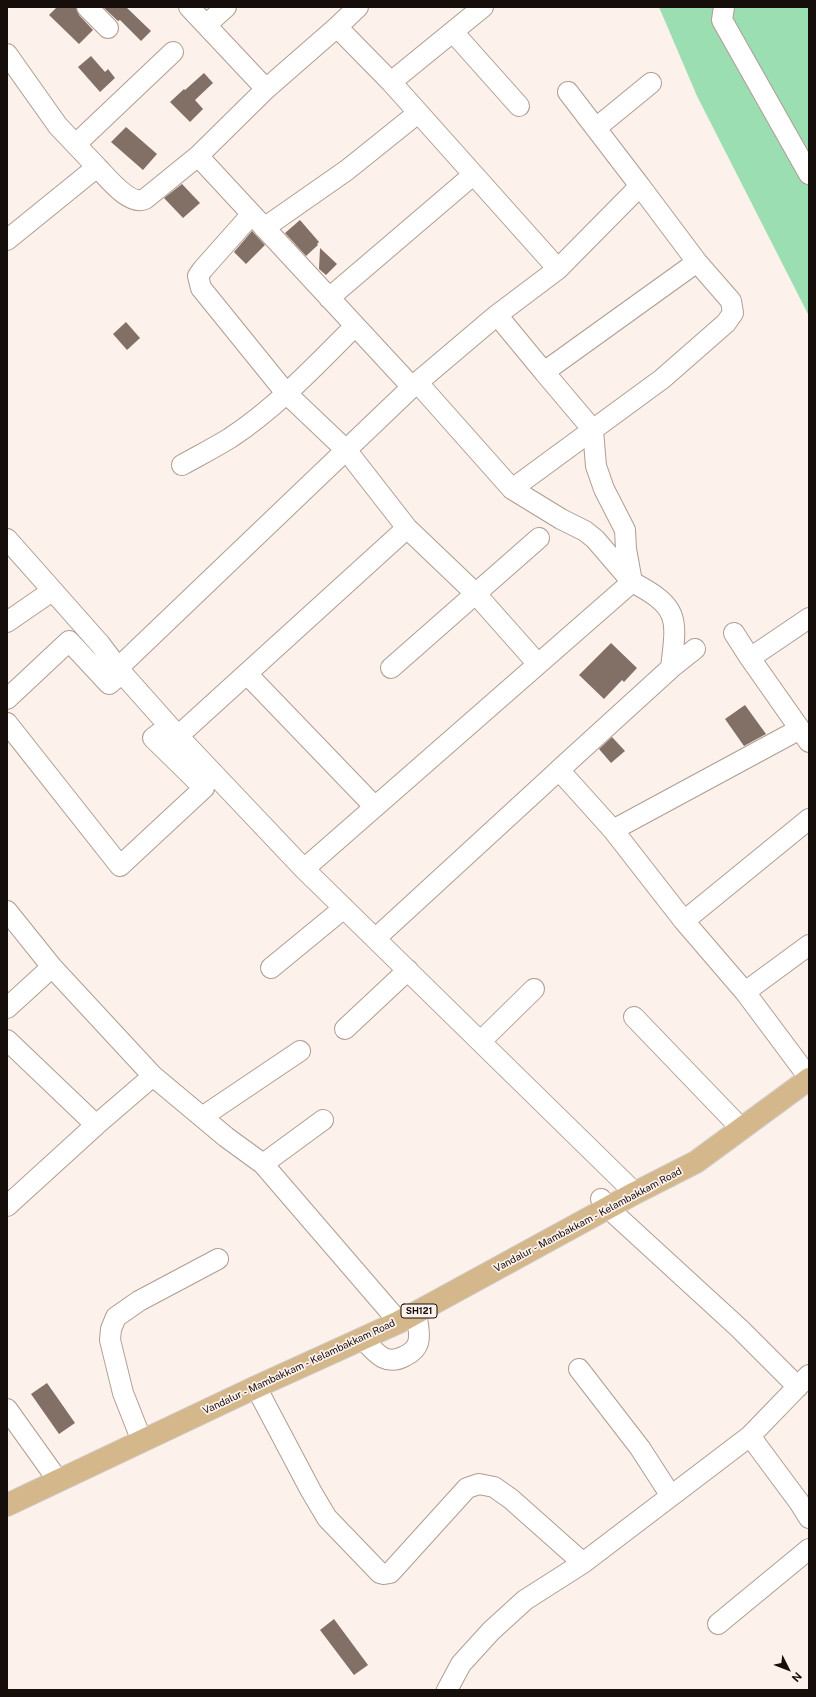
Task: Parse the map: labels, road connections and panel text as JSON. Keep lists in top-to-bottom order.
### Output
{
  "streets": {
    "main road": ["Vandalur - Mambakkam - Kelambakkam Road", "SH121"]
  },
  "north": "bottom right"
}
